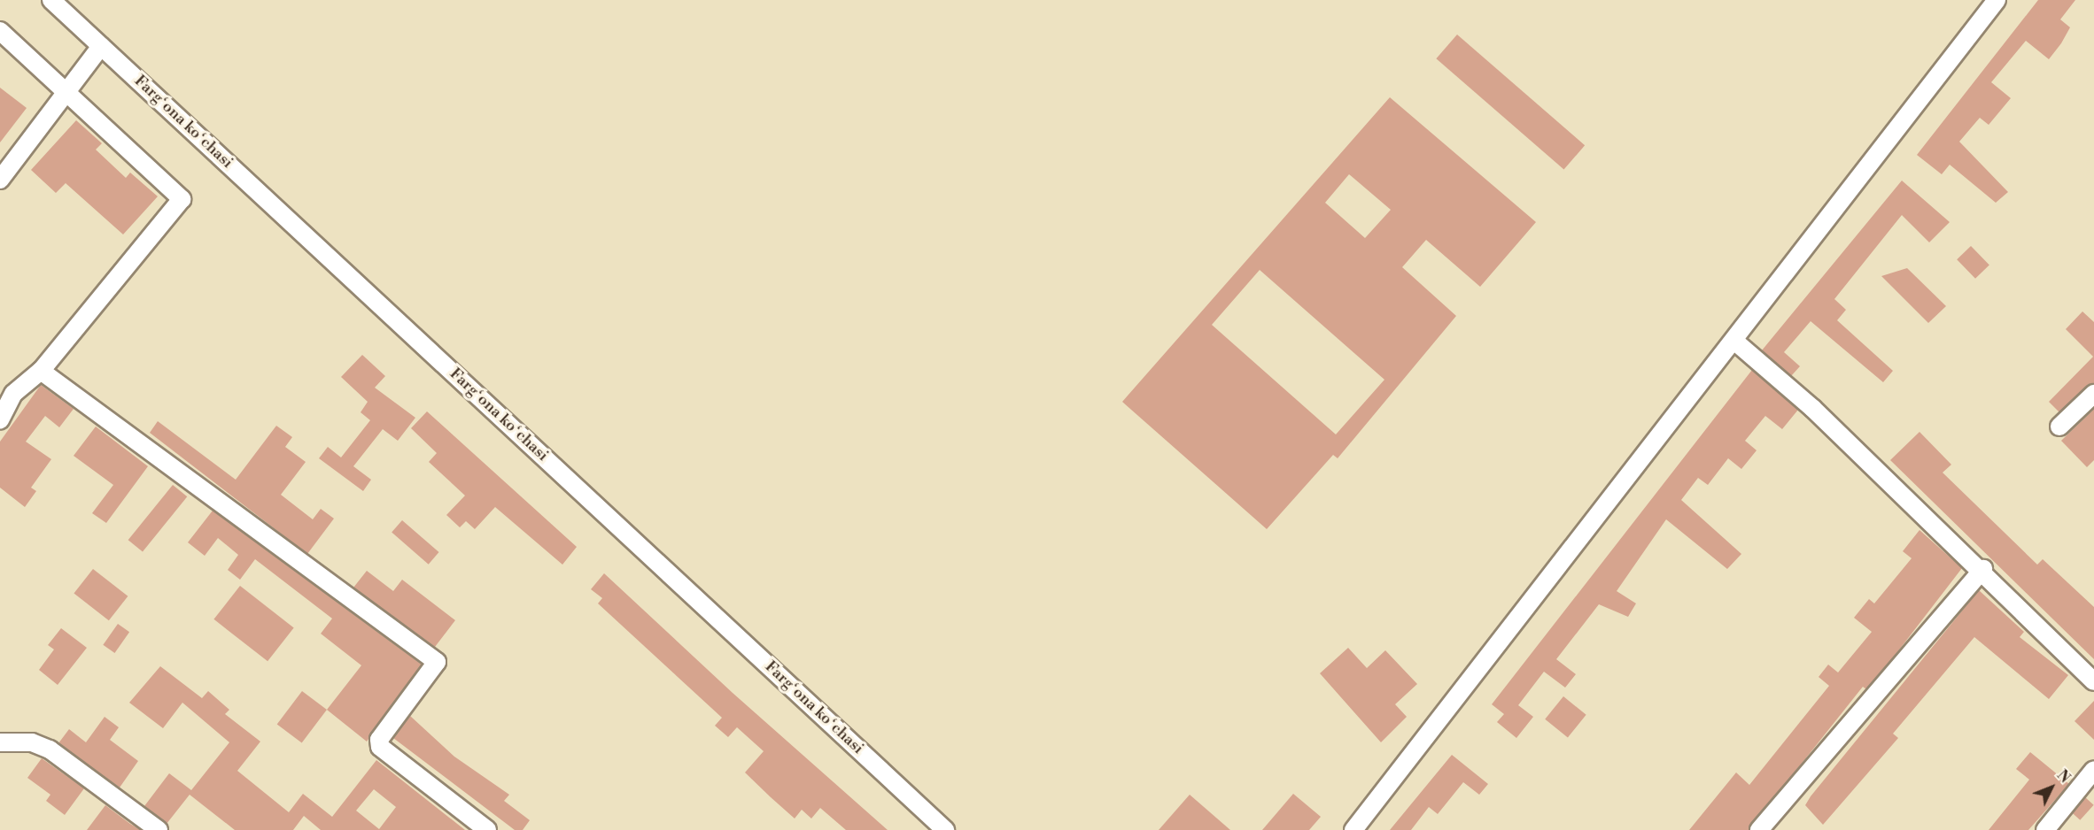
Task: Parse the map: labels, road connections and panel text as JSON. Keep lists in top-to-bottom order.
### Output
{
  "streets": {
    "street": ["Fargʻona koʻchasi"]
  },
  "north": "top right"
}
